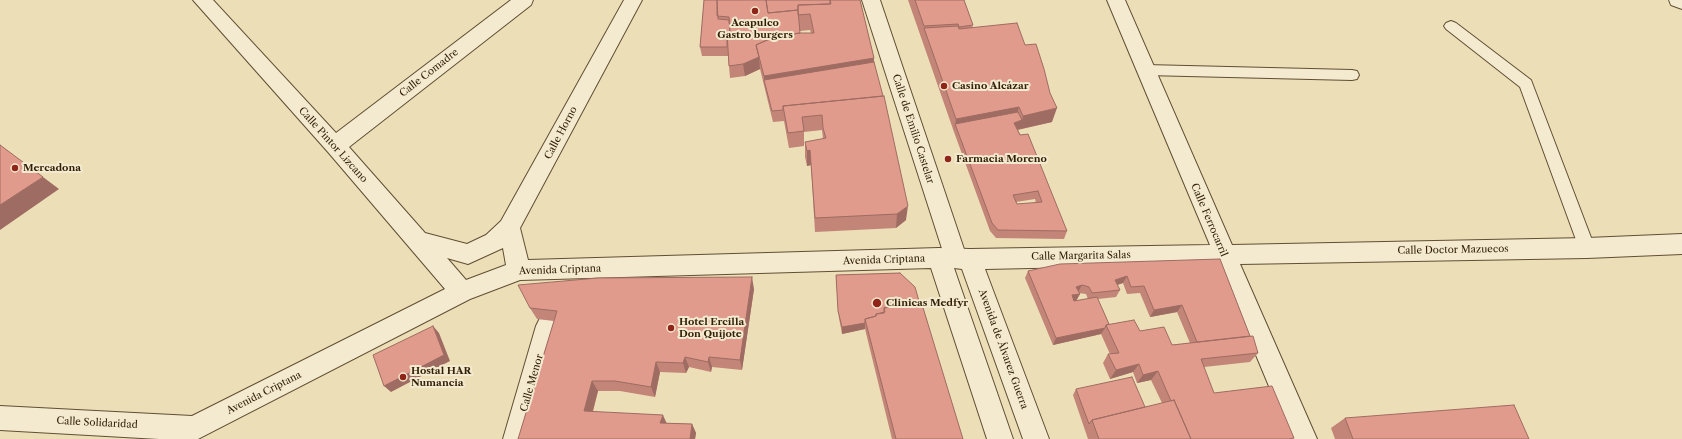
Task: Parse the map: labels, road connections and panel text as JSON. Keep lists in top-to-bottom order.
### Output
{
  "streets": {
    "street": [
      "Calle Comadre",
      "Calle de Emilio Castelar",
      "Calle Horno",
      "Calle Pintor Lizcano",
      "Calle Ferrocarril",
      "Calle Doctor Mazuecos",
      "Calle Margarita Salas",
      "Avenida Criptana",
      "Avenida de Álvarez Guerra",
      "Calle Menor",
      "Calle Solidaridad"
    ]
  },
  "crossings": [
    ["Calle Comadre", "Calle Pintor Lizcano"],
    ["Calle de Emilio Castelar", "Calle Margarita Salas"],
    ["Calle de Emilio Castelar", "Avenida Criptana"],
    ["Calle de Emilio Castelar", "Avenida de Álvarez Guerra"],
    ["Calle Pintor Lizcano", "Avenida Criptana"],
    ["Calle Ferrocarril", "Calle Doctor Mazuecos"],
    ["Calle Ferrocarril", "Calle Margarita Salas"],
    ["Calle Doctor Mazuecos", "Calle Margarita Salas"],
    ["Calle Margarita Salas", "Avenida Criptana"],
    ["Calle Margarita Salas", "Avenida de Álvarez Guerra"],
    ["Avenida Criptana", "Avenida de Álvarez Guerra"],
    ["Avenida Criptana", "Calle Solidaridad"]
  ],
  "places": [
    "Acapulco Gastro burgers",
    "Casino Alcázar",
    "Farmacia Moreno",
    "Mercadona",
    "Clinicas Medfyr",
    "Hotel Ercilla Don Quijote",
    "Hostal HAR Numancia"
  ]
}
